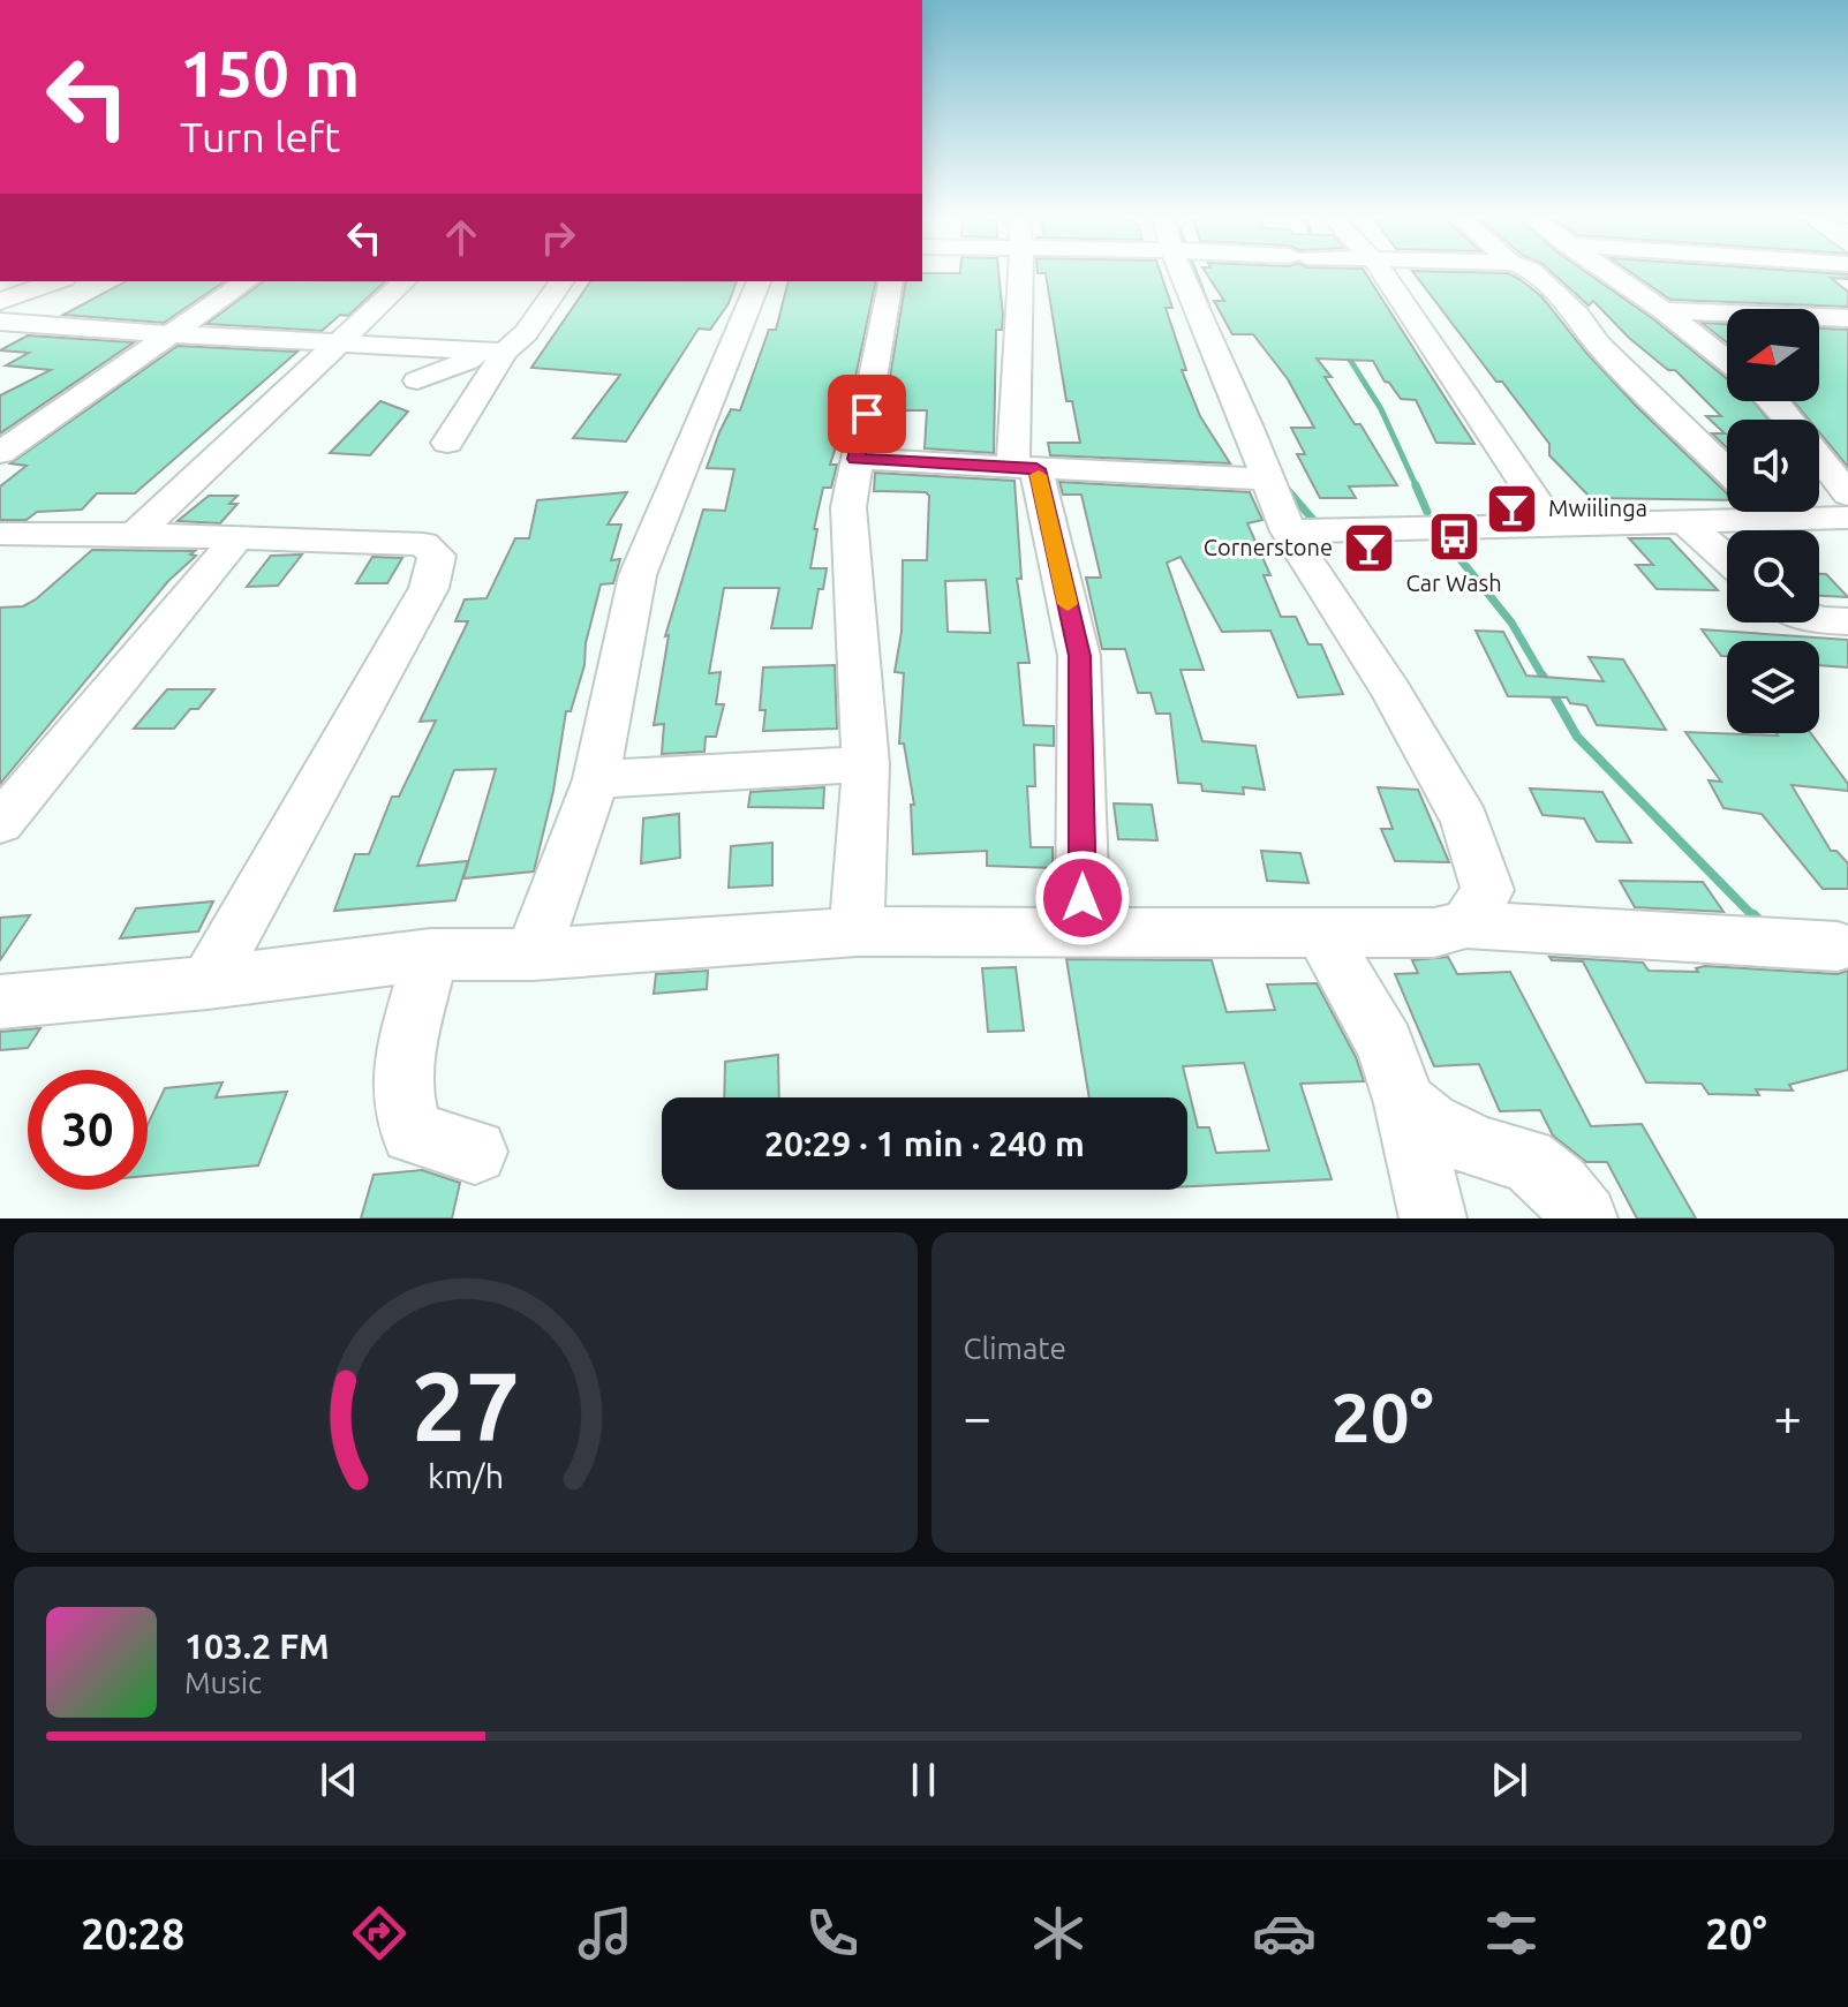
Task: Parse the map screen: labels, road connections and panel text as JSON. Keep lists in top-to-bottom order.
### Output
{
  "places": {
    "bar": ["Mwiilinga", "Cornerstone"],
    "bus stop": ["Car Wash"]
  },
  "north": "left",
  "page": {
    "turn": ["150 m", "Turn left"],
    "limit": "30",
    "trip": "20:29 · 1 min · 240 m",
    "tile": "Climate",
    "heat": ["−", "20°", "+"],
    "song": ["103.2 FM", "Music"],
    "tabs": ["20:28", "20°"],
    "gauge": ["27", "km/h"]
  }
}
